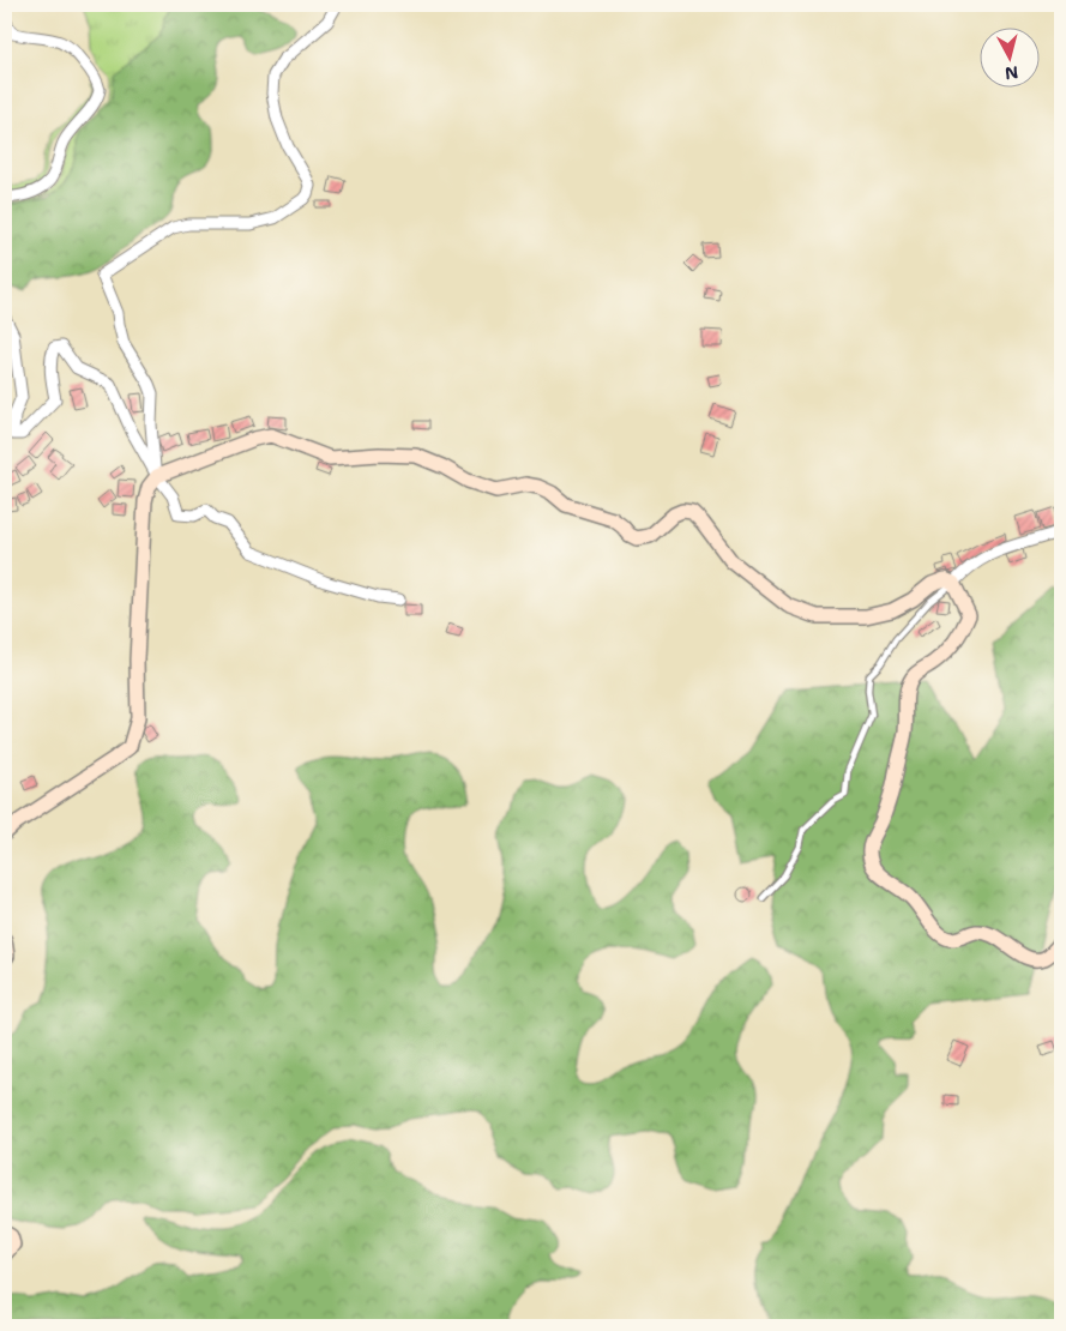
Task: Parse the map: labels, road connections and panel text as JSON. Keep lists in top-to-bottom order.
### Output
{
  "north": "bottom"
}
